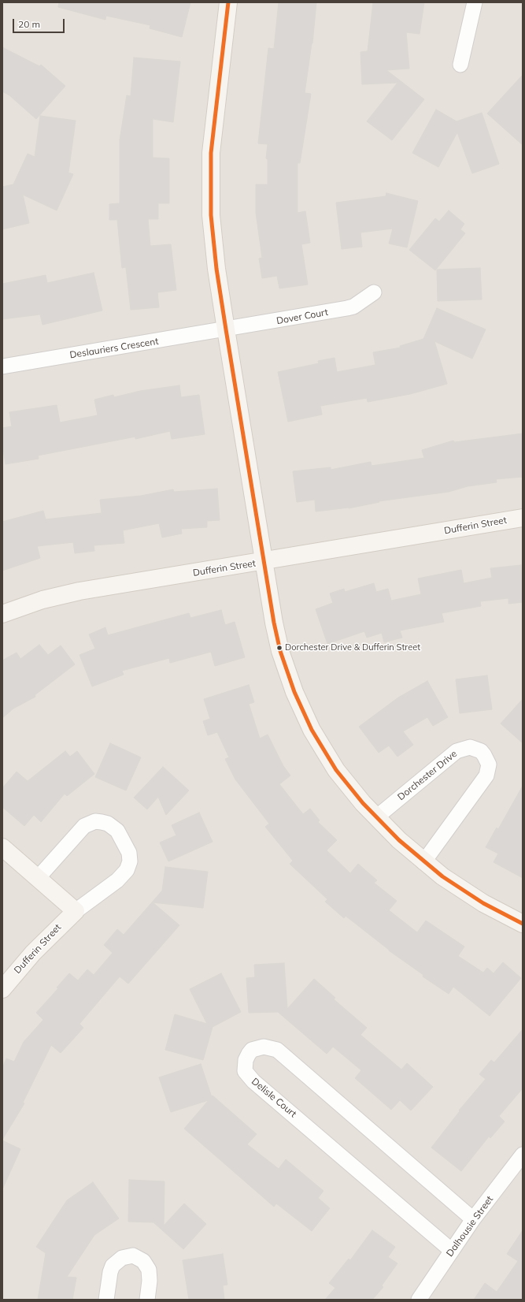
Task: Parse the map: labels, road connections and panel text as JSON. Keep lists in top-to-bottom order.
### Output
{
  "streets": {
    "street": [
      "Dover Court",
      "Deslauriers Crescent",
      "Dufferin Street",
      "Dorchester Drive",
      "Delisle Court",
      "Dalhousie Street"
    ]
  },
  "crossings": [
    ["Dover Court", "Deslauriers Crescent"],
    ["Delisle Court", "Dalhousie Street"]
  ],
  "places": ["Dorchester Drive & Dufferin Street"],
  "scale_bar": "20 m"
}
